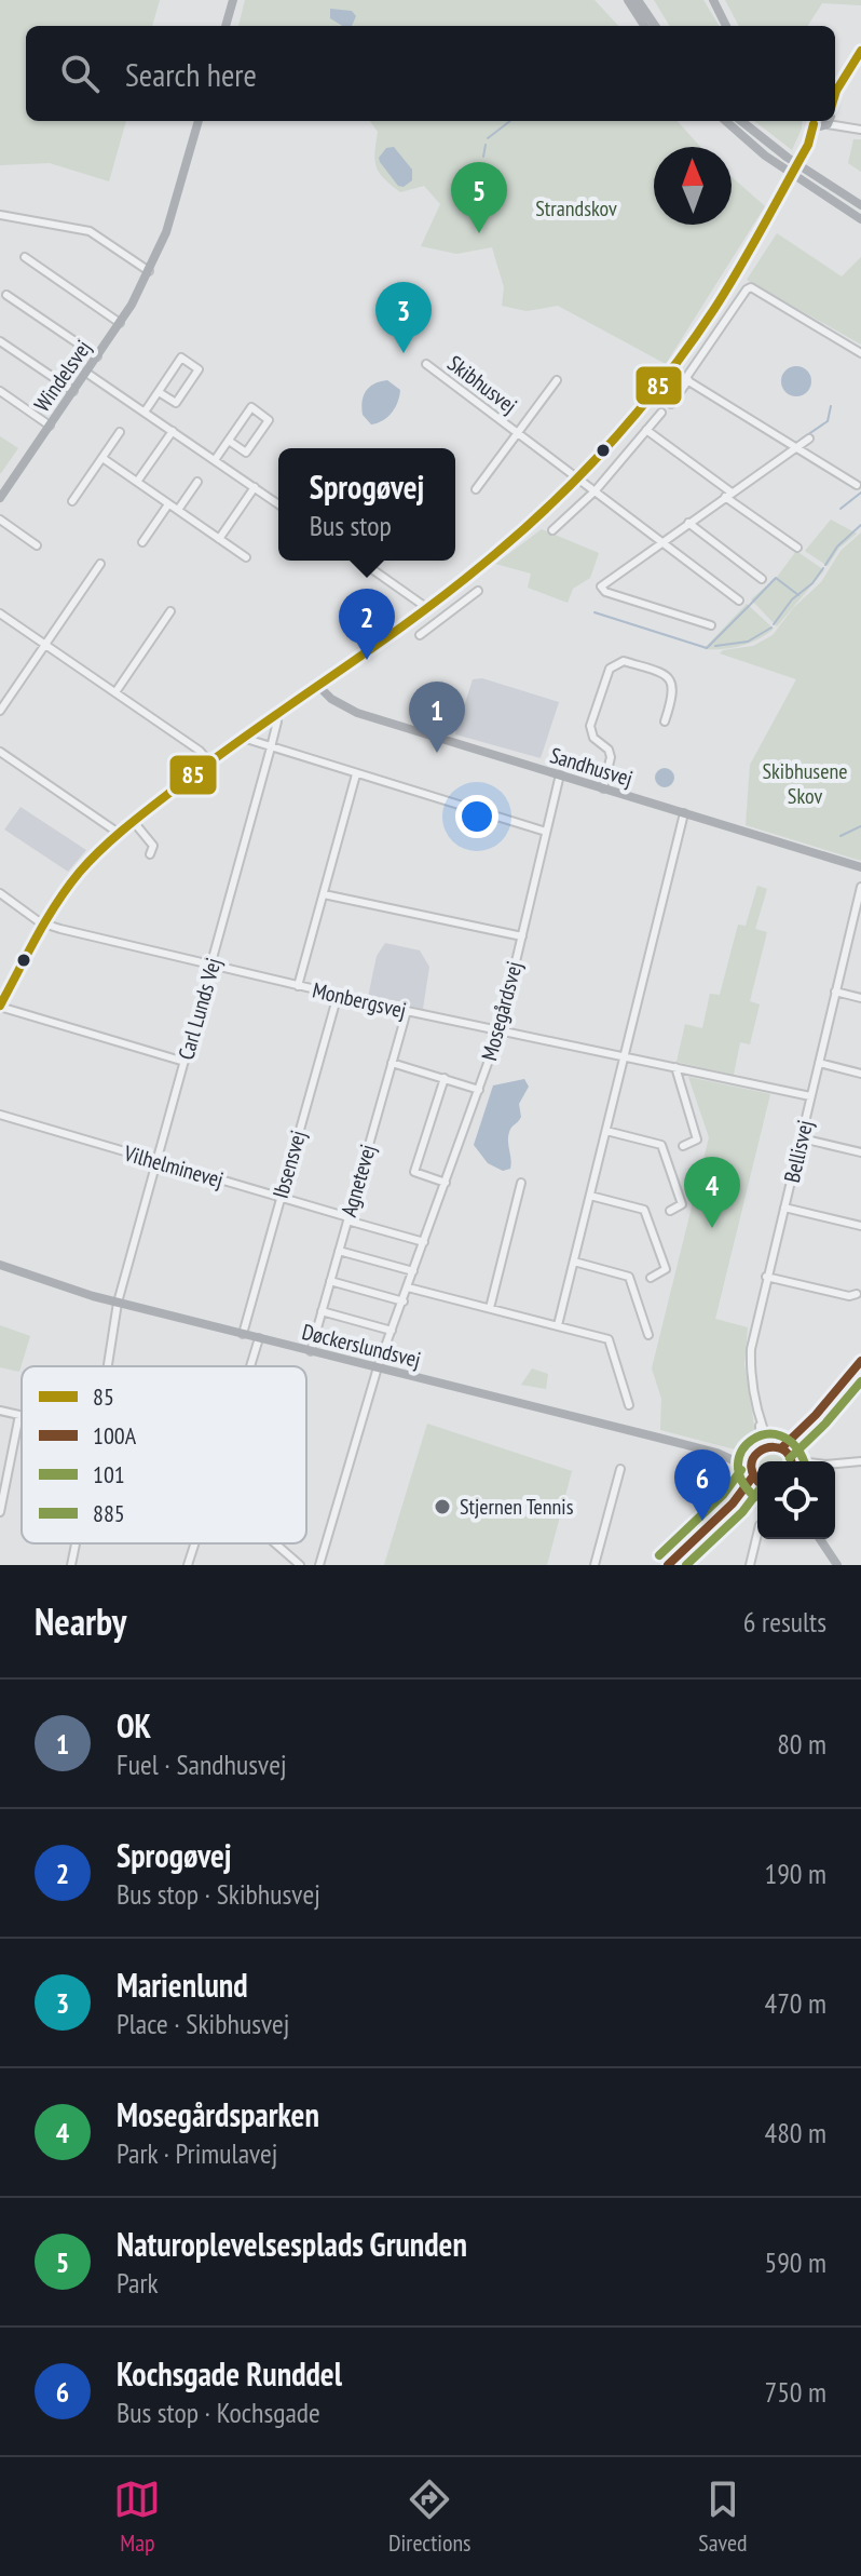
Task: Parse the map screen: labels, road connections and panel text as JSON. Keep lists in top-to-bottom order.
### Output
{
  "streets": {
    "street": [
      "Windelsvej",
      "Skibhusvej",
      "Sandhusvej",
      "Monbergsvej",
      "Carl Lunds Vej",
      "Mosegårdsvej",
      "Bellisvej",
      "Ibsensvej",
      "Vilhelminevej",
      "Agnetevej",
      "Døckerslundsvej"
    ]
  },
  "crossings": [
    ["Sandhusvej", "Mosegårdsvej"],
    ["Monbergsvej", "Carl Lunds Vej"],
    ["Monbergsvej", "Mosegårdsvej"],
    ["Monbergsvej", "Bellisvej"],
    ["Monbergsvej", "Ibsensvej"],
    ["Monbergsvej", "Agnetevej"],
    ["Carl Lunds Vej", "Vilhelminevej"],
    ["Carl Lunds Vej", "Døckerslundsvej"],
    ["Mosegårdsvej", "Døckerslundsvej"],
    ["Ibsensvej", "Vilhelminevej"],
    ["Ibsensvej", "Døckerslundsvej"],
    ["Vilhelminevej", "Agnetevej"],
    ["Agnetevej", "Døckerslundsvej"]
  ],
  "parks": ["Strandskov", "Skibhusene Skov"],
  "places": ["Stjernen Tennis"],
  "lines": [
    "transit line 85",
    "transit line 100A",
    "transit line 101",
    "transit line 885"
  ],
  "legend": [
    "85",
    "100A",
    "101",
    "885"
  ],
  "north": "top",
  "page": {
    "search": "Search here",
    "pins": [
      "5",
      "3",
      "2",
      "1",
      "4",
      "6"
    ],
    "popup": ["Sprogøvej", "Bus stop"],
    "heading": ["Nearby", "6 results"],
    "list": [
      {
        "mark": "1",
        "name": "OK",
        "note": "Fuel · Sandhusvej",
        "value": "80 m"
      },
      {
        "mark": "2",
        "name": "Sprogøvej",
        "note": "Bus stop · Skibhusvej",
        "value": "190 m"
      },
      {
        "mark": "3",
        "name": "Marienlund",
        "note": "Place · Skibhusvej",
        "value": "470 m"
      },
      {
        "mark": "4",
        "name": "Mosegårdsparken",
        "note": "Park · Primulavej",
        "value": "480 m"
      },
      {
        "mark": "5",
        "name": "Naturoplevelsesplads Grunden",
        "note": "Park",
        "value": "590 m"
      },
      {
        "mark": "6",
        "name": "Kochsgade Runddel",
        "note": "Bus stop · Kochsgade",
        "value": "750 m"
      }
    ],
    "nav": ["Map", "Directions", "Saved"]
  }
}
